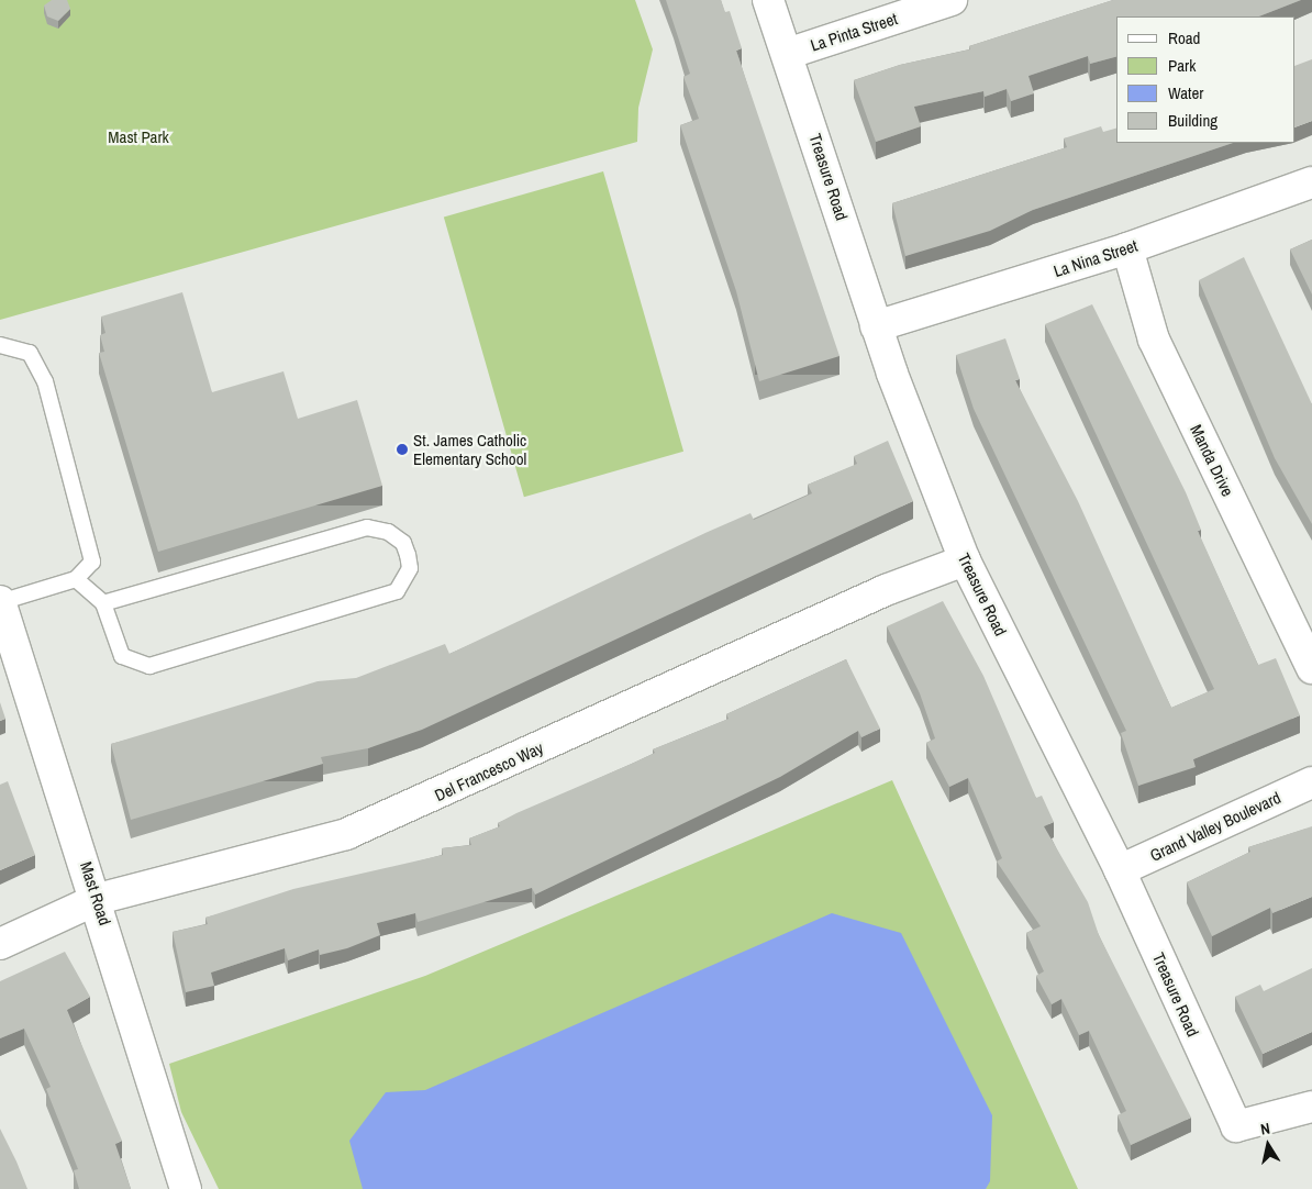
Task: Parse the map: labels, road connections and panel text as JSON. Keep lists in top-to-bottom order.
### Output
{
  "streets": {
    "street": [
      "La Pinta Street",
      "Treasure Road",
      "La Nina Street",
      "Manda Drive",
      "Del Francesco Way",
      "Grand Valley Boulevard",
      "Mast Road"
    ]
  },
  "crossings": [
    ["La Pinta Street", "Treasure Road"],
    ["Treasure Road", "La Nina Street"],
    ["Treasure Road", "Del Francesco Way"],
    ["Treasure Road", "Grand Valley Boulevard"],
    ["La Nina Street", "Manda Drive"],
    ["Del Francesco Way", "Mast Road"]
  ],
  "parks": ["Mast Park"],
  "places": ["St. James Catholic Elementary School"],
  "legend": [
    "Road",
    "Park",
    "Water",
    "Building"
  ],
  "north": "top"
}
